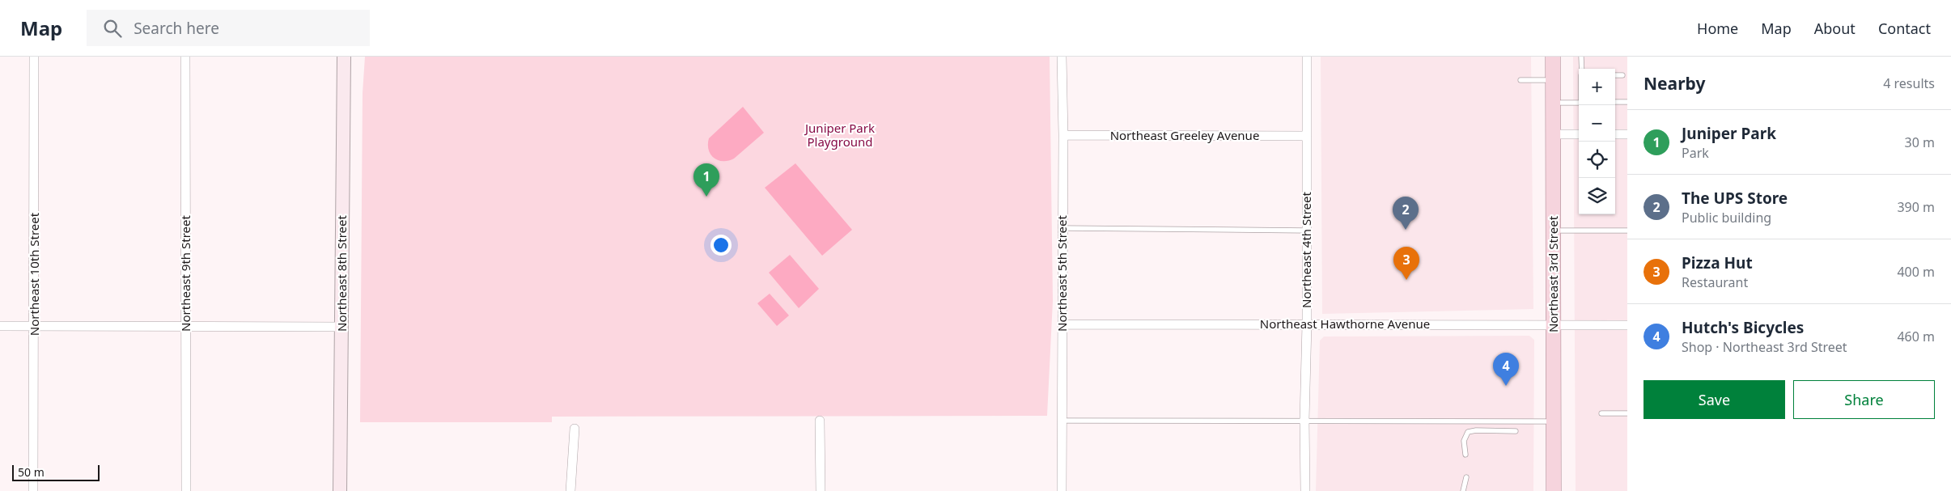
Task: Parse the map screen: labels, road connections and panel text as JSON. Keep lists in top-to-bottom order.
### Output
{
  "streets": {
    "main road": ["Northeast 3rd Street"],
    "street": [
      "Northeast Greeley Avenue",
      "Northeast 4th Street",
      "Northeast 9th Street",
      "Northeast 8th Street",
      "Northeast 5th Street",
      "Northeast 10th Street",
      "Northeast Hawthorne Avenue"
    ]
  },
  "crossings": [
    ["Northeast Greeley Avenue", "Northeast 4th Street"],
    ["Northeast Greeley Avenue", "Northeast 5th Street"],
    ["Northeast 4th Street", "Northeast Hawthorne Avenue"],
    ["Northeast 5th Street", "Northeast Hawthorne Avenue"],
    ["Northeast 3rd Street", "Northeast Hawthorne Avenue"]
  ],
  "parks": ["Juniper Park Playground"],
  "scale_bar": "50 m",
  "page": {
    "header": "Map",
    "search": "Search here",
    "nav": [
      "Home",
      "Map",
      "About",
      "Contact"
    ],
    "heading": ["Nearby", "4 results"],
    "map_buttons": ["+", "−"],
    "list": [
      {
        "mark": "1",
        "name": "Juniper Park",
        "note": "Park",
        "value": "30 m"
      },
      {
        "mark": "2",
        "name": "The UPS Store",
        "note": "Public building",
        "value": "390 m"
      },
      {
        "mark": "3",
        "name": "Pizza Hut",
        "note": "Restaurant",
        "value": "400 m"
      },
      {
        "mark": "4",
        "name": "Hutch's Bicycles",
        "note": "Shop · Northeast 3rd Street",
        "value": "460 m"
      }
    ],
    "pins": [
      "1",
      "2",
      "3",
      "4"
    ],
    "buttons": ["Save", "Share"],
    "scale": "50 m"
  }
}
